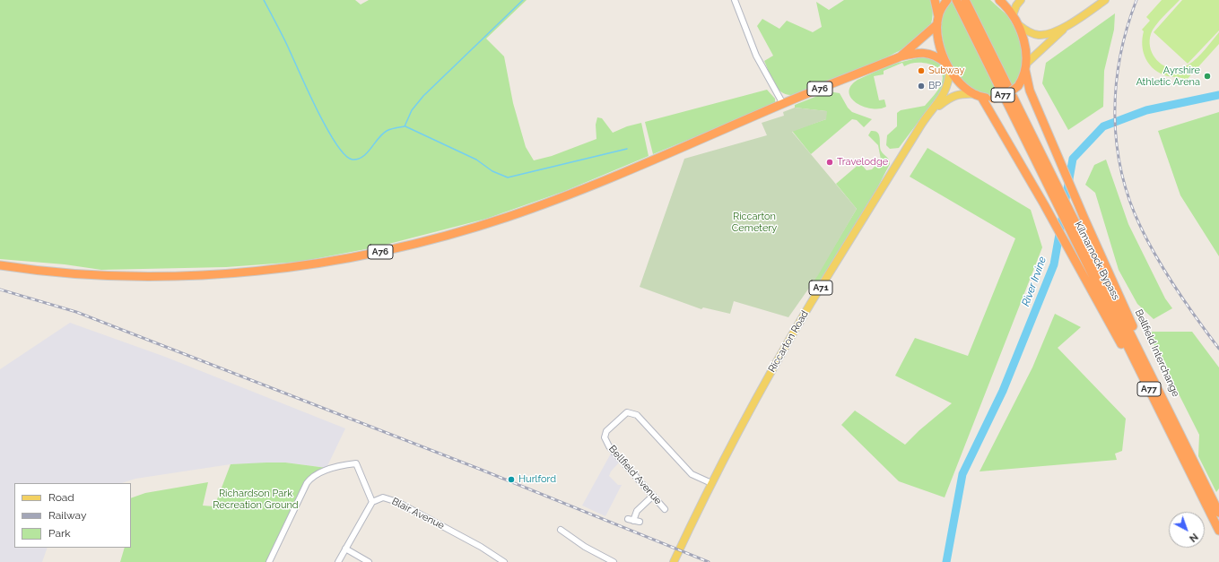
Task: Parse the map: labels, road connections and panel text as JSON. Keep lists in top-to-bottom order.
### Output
{
  "streets": {
    "highway": [
      "A76",
      "A77",
      "Kilmarnock Bypass",
      "Bellfield Interchange"
    ],
    "main road": ["A71", "Riccarton Road"],
    "street": ["Bellfield Avenue", "Blair Avenue"]
  },
  "crossings": [
    ["A76", "A77"],
    ["A76", "Riccarton Road"],
    ["A76", "Bellfield Interchange"],
    ["A77", "Kilmarnock Bypass"],
    ["A77", "Riccarton Road"],
    ["A77", "Bellfield Interchange"],
    ["Kilmarnock Bypass", "Bellfield Interchange"],
    ["Riccarton Road", "Bellfield Avenue"]
  ],
  "water": ["River Irvine"],
  "parks": ["Riccarton Cemetery", "Richardson Park Recreation Ground"],
  "places": [
    "Subway",
    "Ayrshire Athletic Arena",
    "BP",
    "Travelodge",
    "Hurlford"
  ],
  "legend": ["Road", "Railway", "Park"],
  "north": "bottom right"
}
